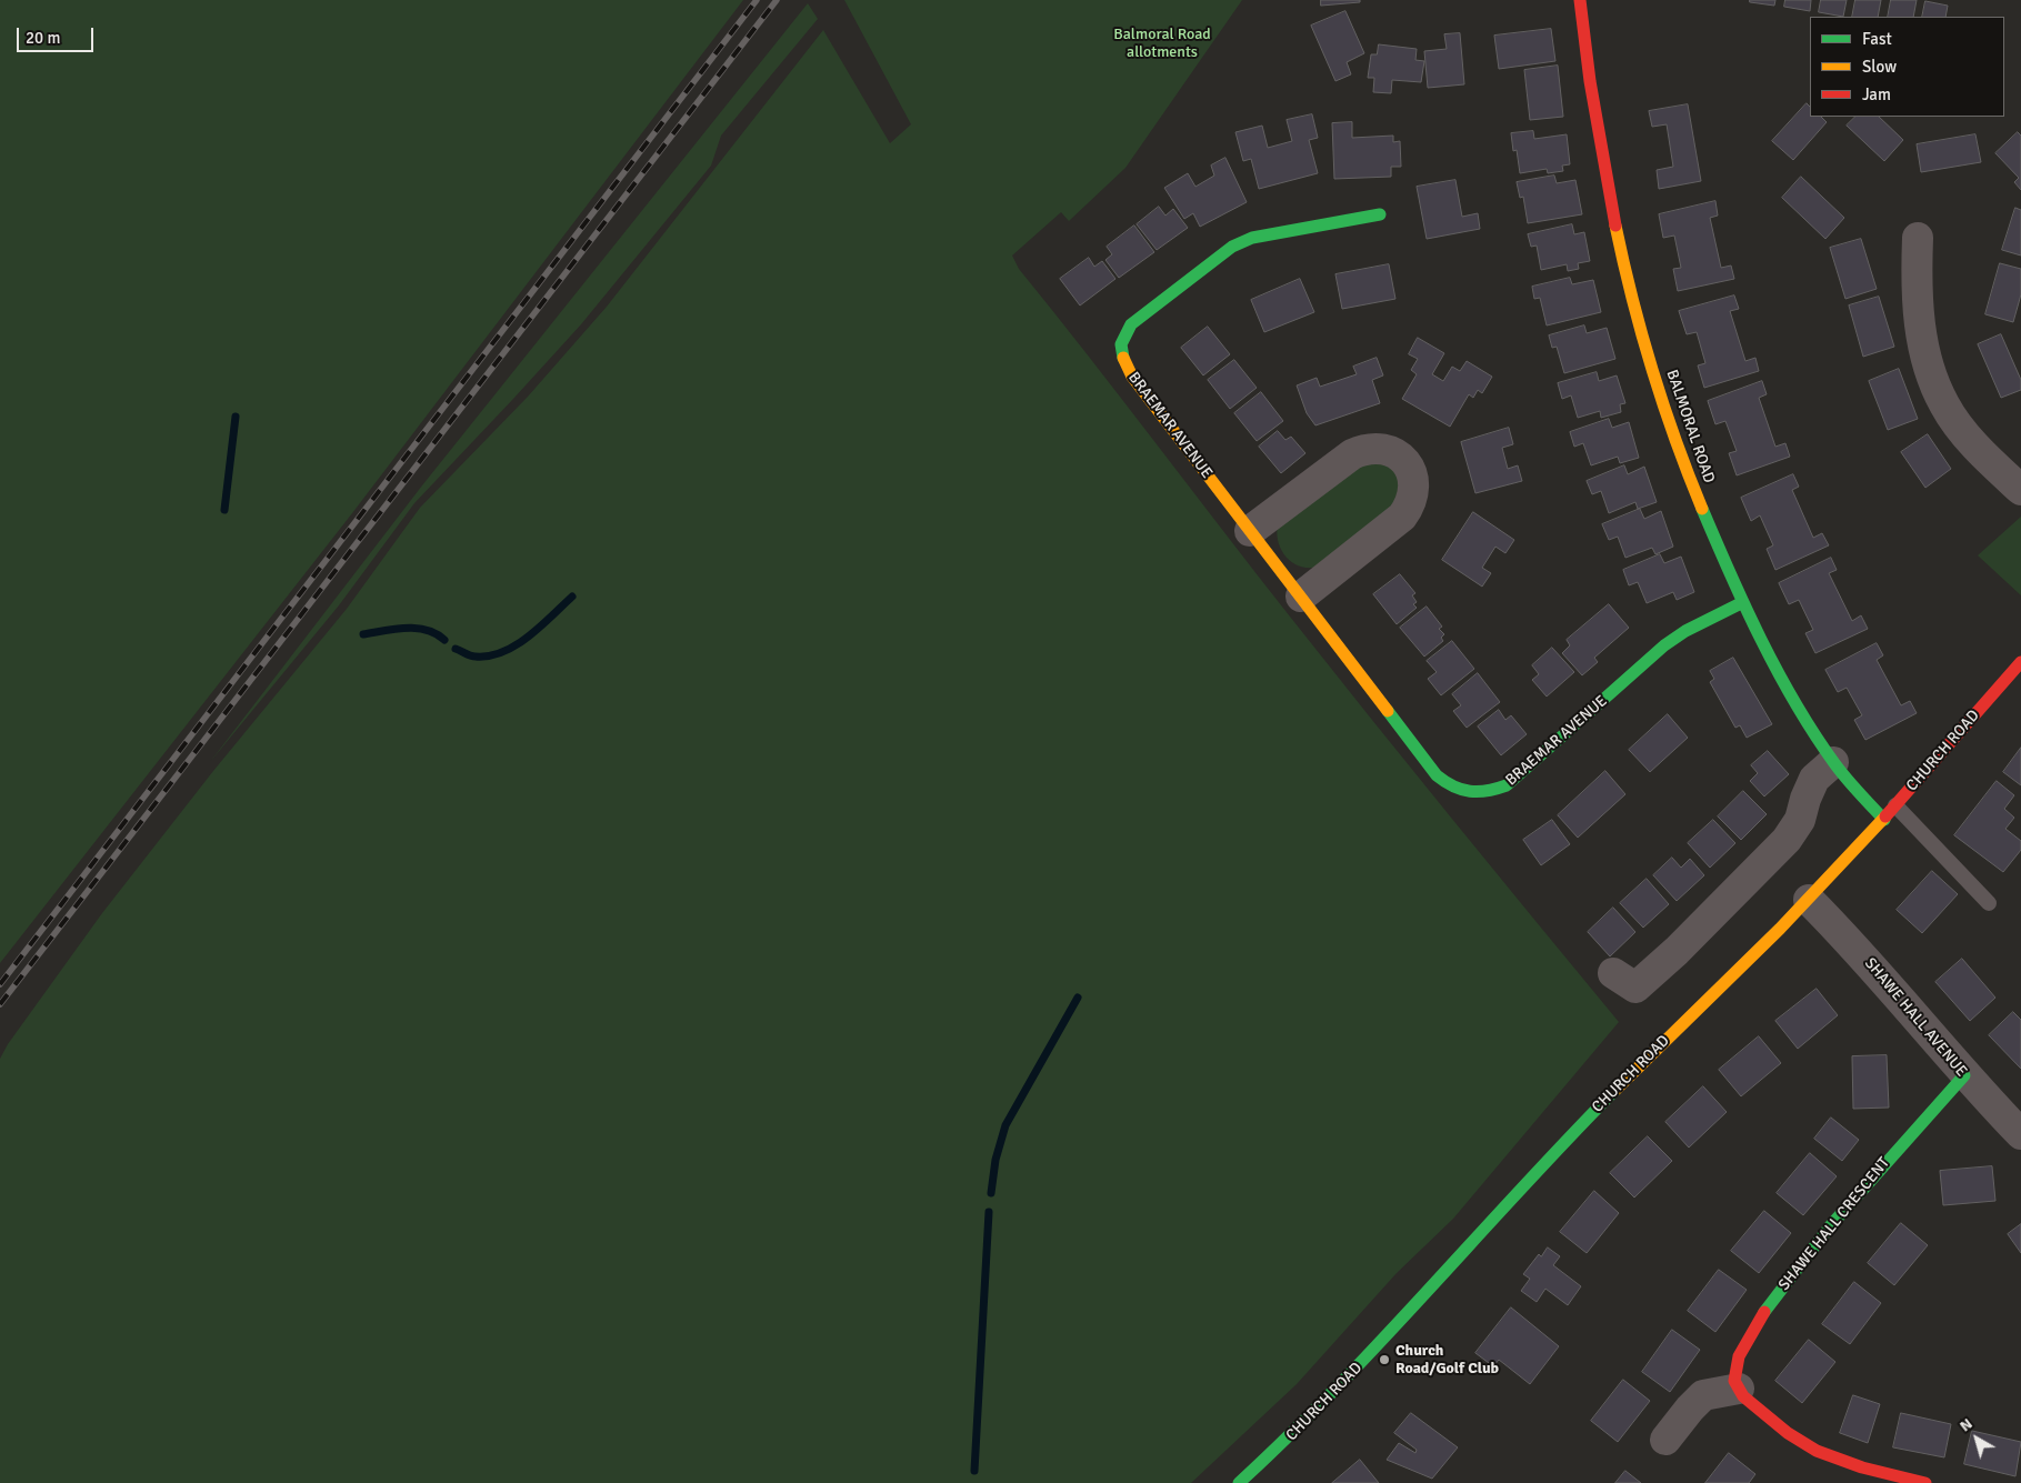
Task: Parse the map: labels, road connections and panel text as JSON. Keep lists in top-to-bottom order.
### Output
{
  "streets": {
    "street": [
      "BRAEMAR AVENUE",
      "BALMORAL ROAD",
      "CHURCH ROAD",
      "SHAWE HALL AVENUE",
      "SHAWE HALL CRESCENT"
    ]
  },
  "crossings": [
    ["BRAEMAR AVENUE", "BALMORAL ROAD"],
    ["BALMORAL ROAD", "CHURCH ROAD"],
    ["CHURCH ROAD", "SHAWE HALL AVENUE"],
    ["SHAWE HALL AVENUE", "SHAWE HALL CRESCENT"]
  ],
  "parks": ["Balmoral Road allotments"],
  "places": ["Church Road/Golf Club"],
  "legend": ["Fast", "Slow", "Jam"],
  "scale_bar": "20 m",
  "north": "top left"
}
